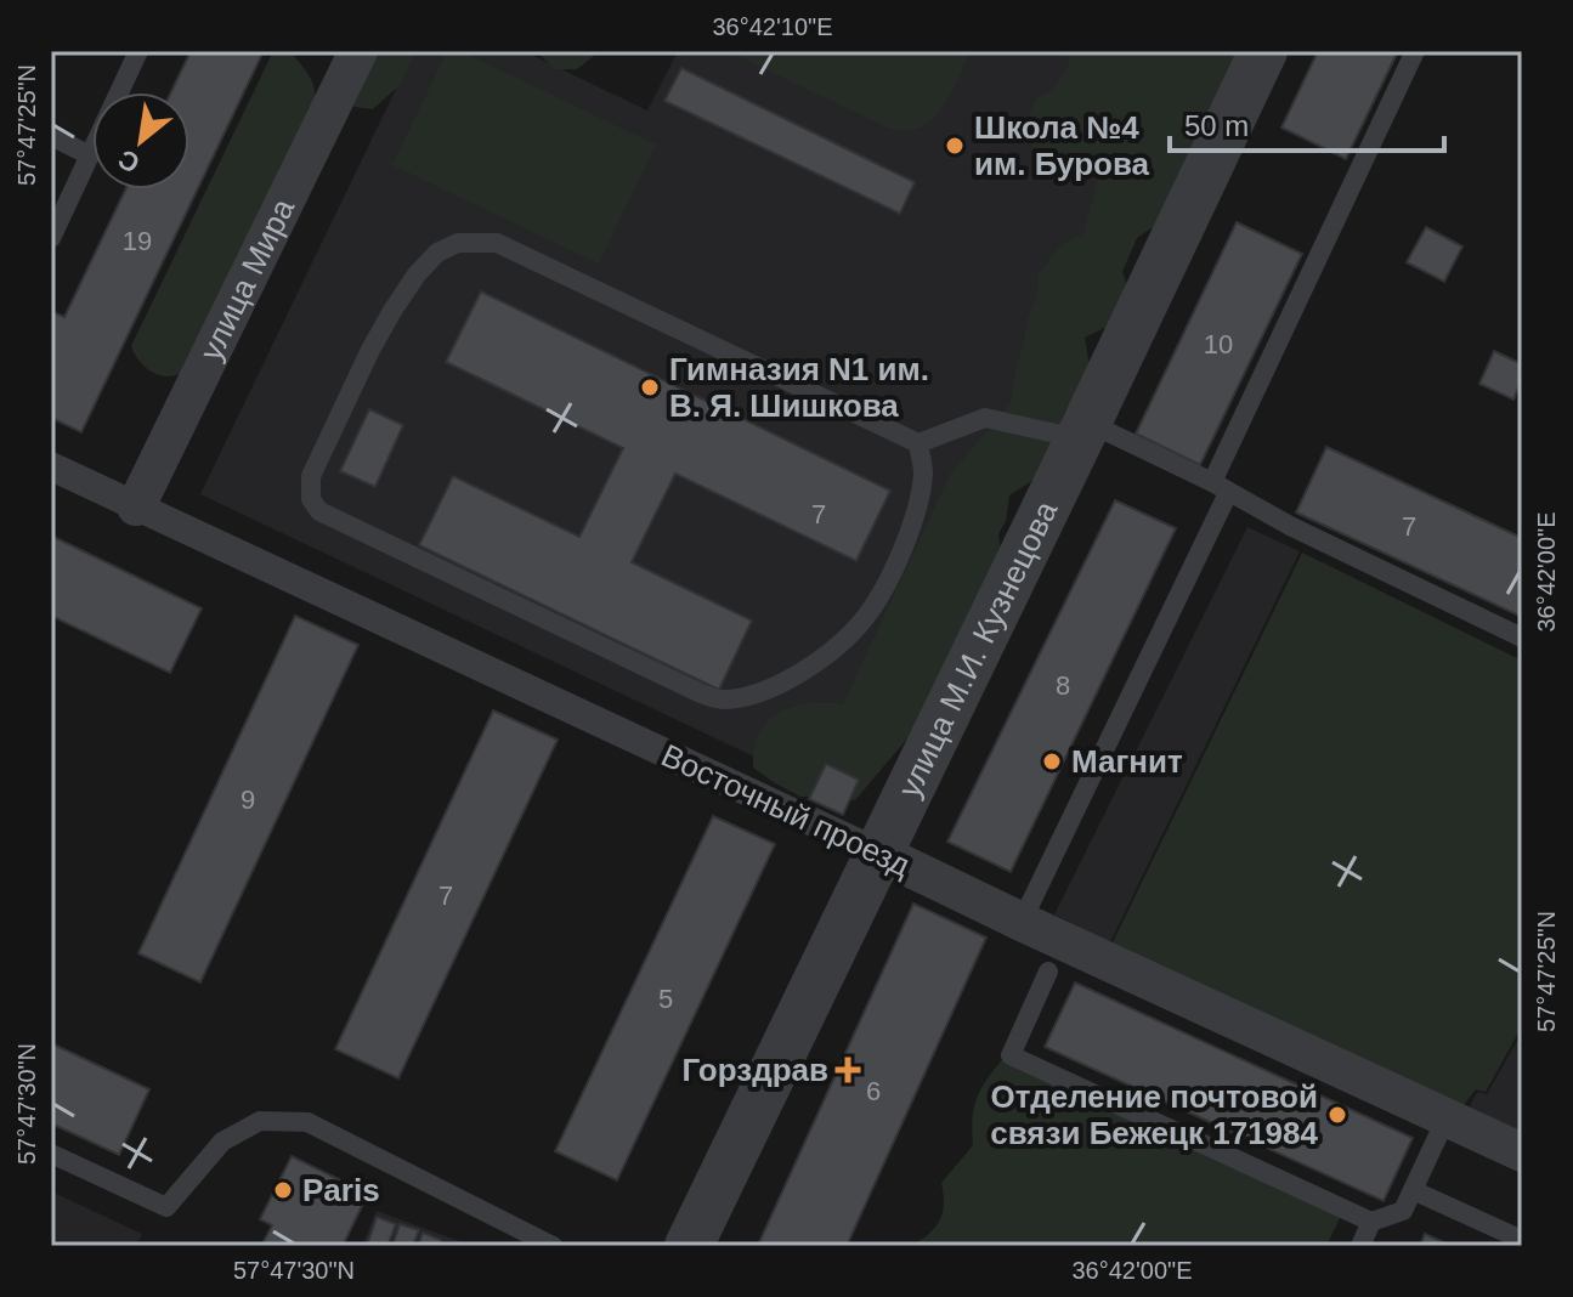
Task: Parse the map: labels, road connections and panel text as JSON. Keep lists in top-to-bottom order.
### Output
{
  "streets": {
    "street": ["улица Мира", "улица М.И. Кузнецова", "Восточный проезд"]
  },
  "crossings": [
    ["улица Мира", "Восточный проезд"],
    ["улица М.И. Кузнецова", "Восточный проезд"]
  ],
  "places": {
    "other": [
      "Школа №4 им. Бурова",
      "Гимназия N1 им. В. Я. Шишкова",
      "Магнит",
      "Отделение почтовой связи Бежецк 171984",
      "Paris"
    ],
    "health": ["Горздрав"]
  },
  "house_numbers": [
    "19",
    "10",
    "7",
    "7",
    "8",
    "9",
    "7",
    "5",
    "6"
  ],
  "scale_bar": "50 m",
  "north": "bottom left",
  "coordinates": [
    "36°42'10\"E",
    "57°47'25\"N",
    "36°42'00\"E",
    "57°47'30\"N"
  ]
}
